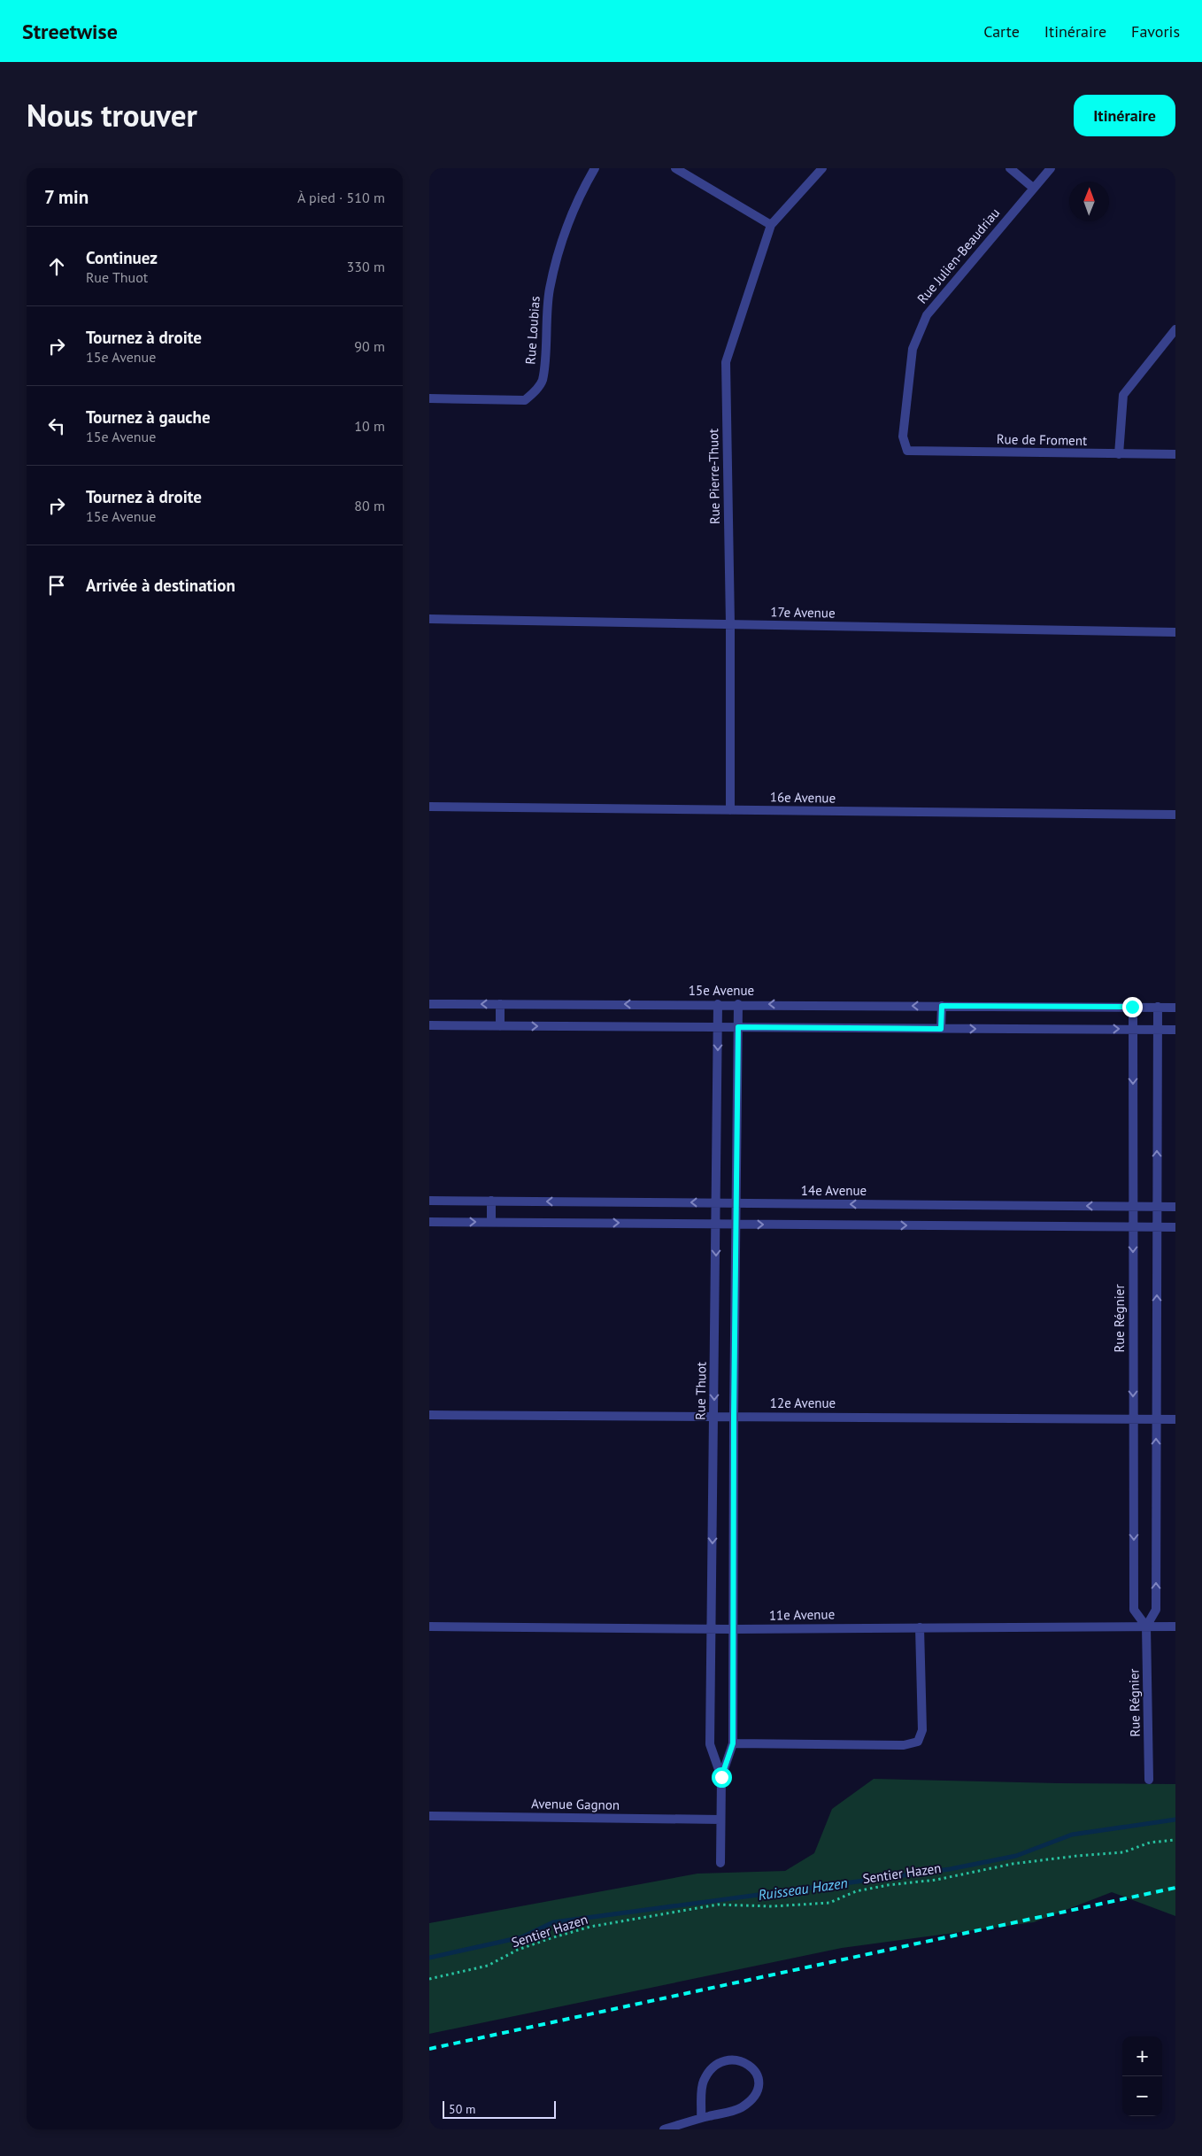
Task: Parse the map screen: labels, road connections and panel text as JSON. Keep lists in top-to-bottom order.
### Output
{
  "streets": {
    "street": [
      "Rue Julien-Beaudriau",
      "Rue Loubias",
      "Rue de Froment",
      "Rue Pierre-Thuot",
      "17e Avenue",
      "16e Avenue",
      "15e Avenue",
      "14e Avenue",
      "Rue Régnier",
      "Rue Thuot",
      "12e Avenue",
      "11e Avenue",
      "Avenue Gagnon"
    ],
    "path": ["Sentier Hazen"]
  },
  "crossings": [
    ["Rue Julien-Beaudriau", "Rue de Froment"],
    ["Rue Pierre-Thuot", "17e Avenue"],
    ["Rue Pierre-Thuot", "16e Avenue"],
    ["15e Avenue", "Rue Régnier"],
    ["15e Avenue", "Rue Thuot"],
    ["14e Avenue", "Rue Régnier"],
    ["14e Avenue", "Rue Thuot"],
    ["Rue Régnier", "12e Avenue"],
    ["Rue Régnier", "11e Avenue"],
    ["Rue Thuot", "12e Avenue"],
    ["Rue Thuot", "11e Avenue"],
    ["Rue Thuot", "Avenue Gagnon"]
  ],
  "water": ["Ruisseau Hazen"],
  "scale_bar": "50 m",
  "north": "top",
  "page": {
    "header": "Streetwise",
    "nav": ["Carte", "Itinéraire", "Favoris"],
    "title": "Nous trouver",
    "buttons": "Itinéraire",
    "heading": ["7 min", "À pied · 510 m"],
    "list": [
      ["Continuez", "Rue Thuot", "330 m"],
      ["Tournez à droite", "15e Avenue", "90 m"],
      ["Tournez à gauche", "15e Avenue", "10 m"],
      ["Tournez à droite", "15e Avenue", "80 m"],
      "Arrivée à destination"
    ],
    "map_buttons": ["+", "−"],
    "scale": "50 m"
  }
}
